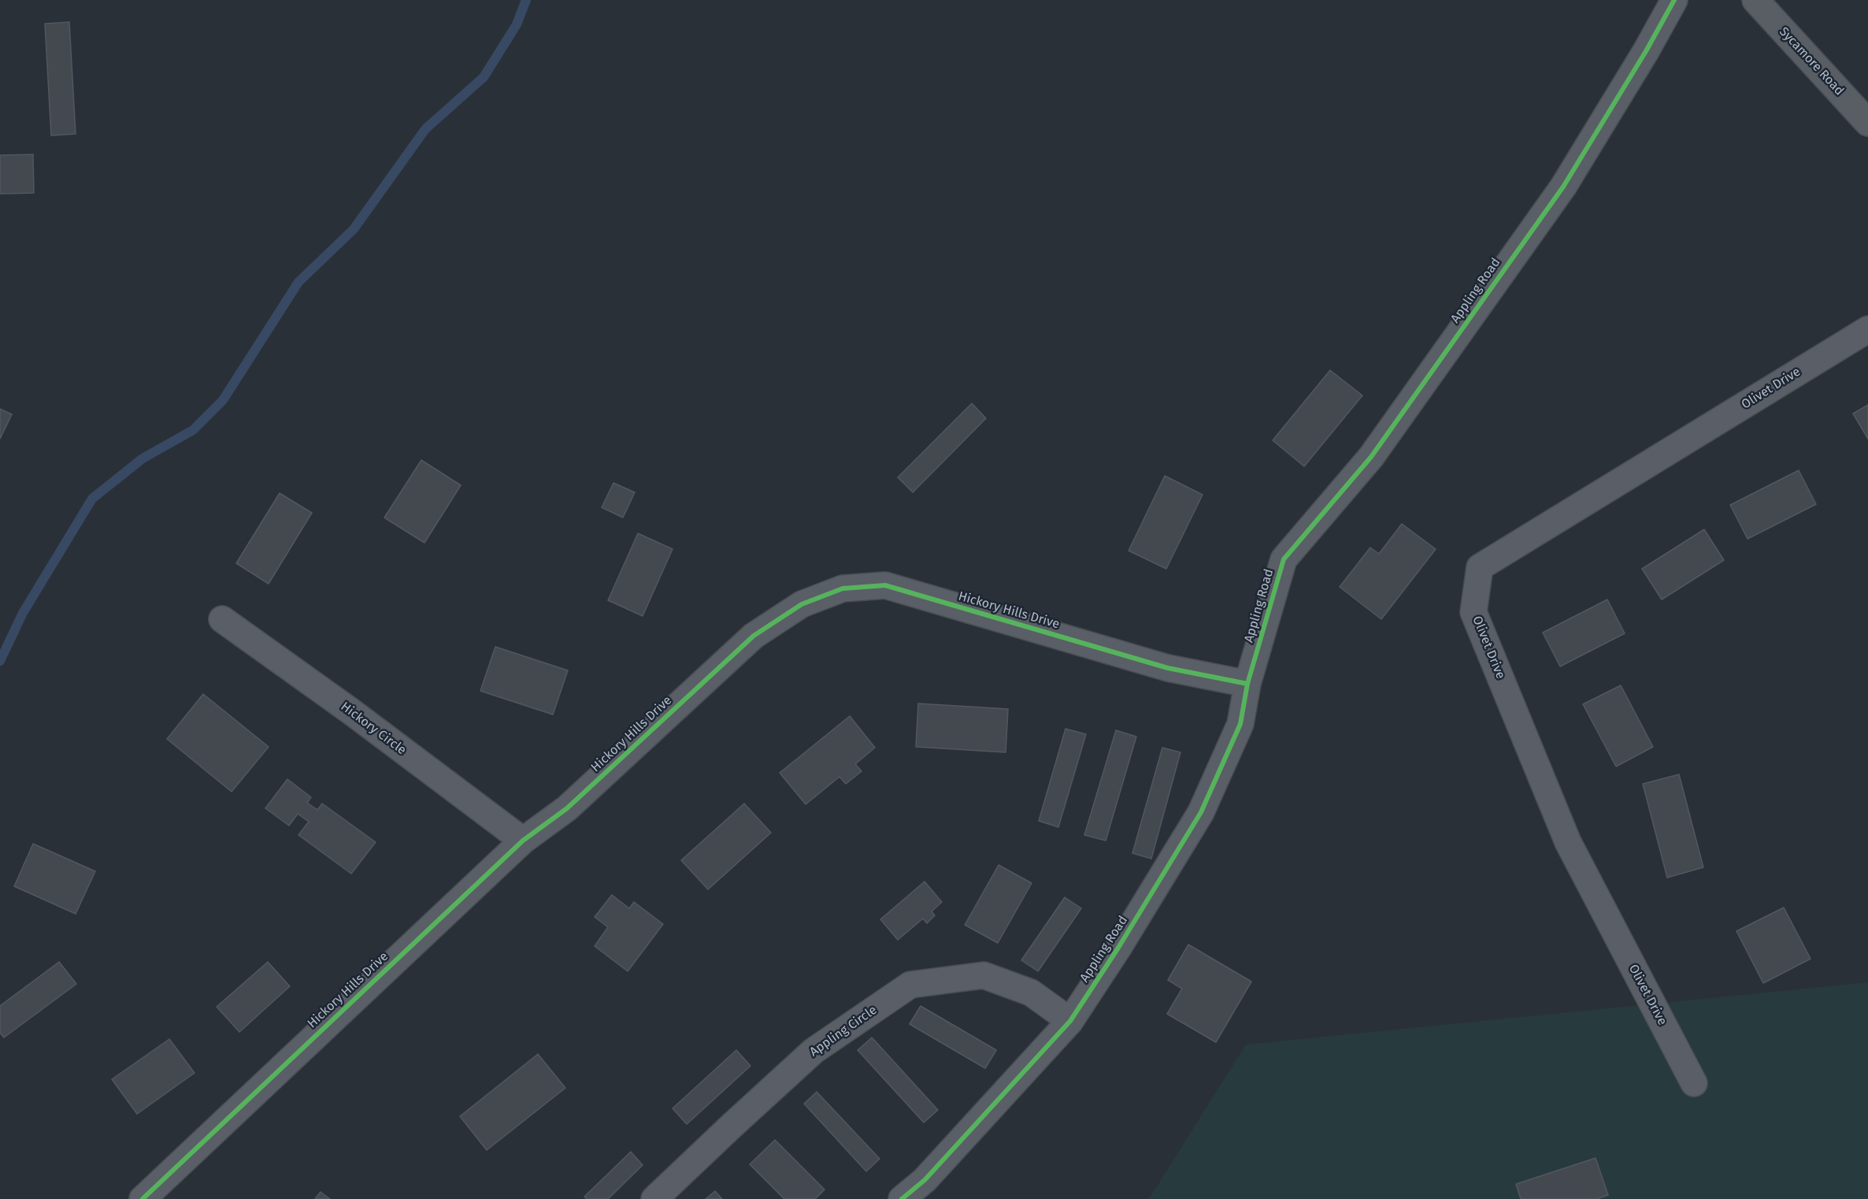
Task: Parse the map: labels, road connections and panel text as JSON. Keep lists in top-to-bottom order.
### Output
{
  "streets": {
    "street": [
      "Sycamore Road",
      "Appling Road",
      "Olivet Drive",
      "Hickory Hills Drive",
      "Hickory Circle",
      "Appling Circle"
    ]
  },
  "crossings": [
    ["Appling Road", "Hickory Hills Drive"],
    ["Appling Road", "Appling Circle"],
    ["Hickory Hills Drive", "Hickory Circle"]
  ]
}
